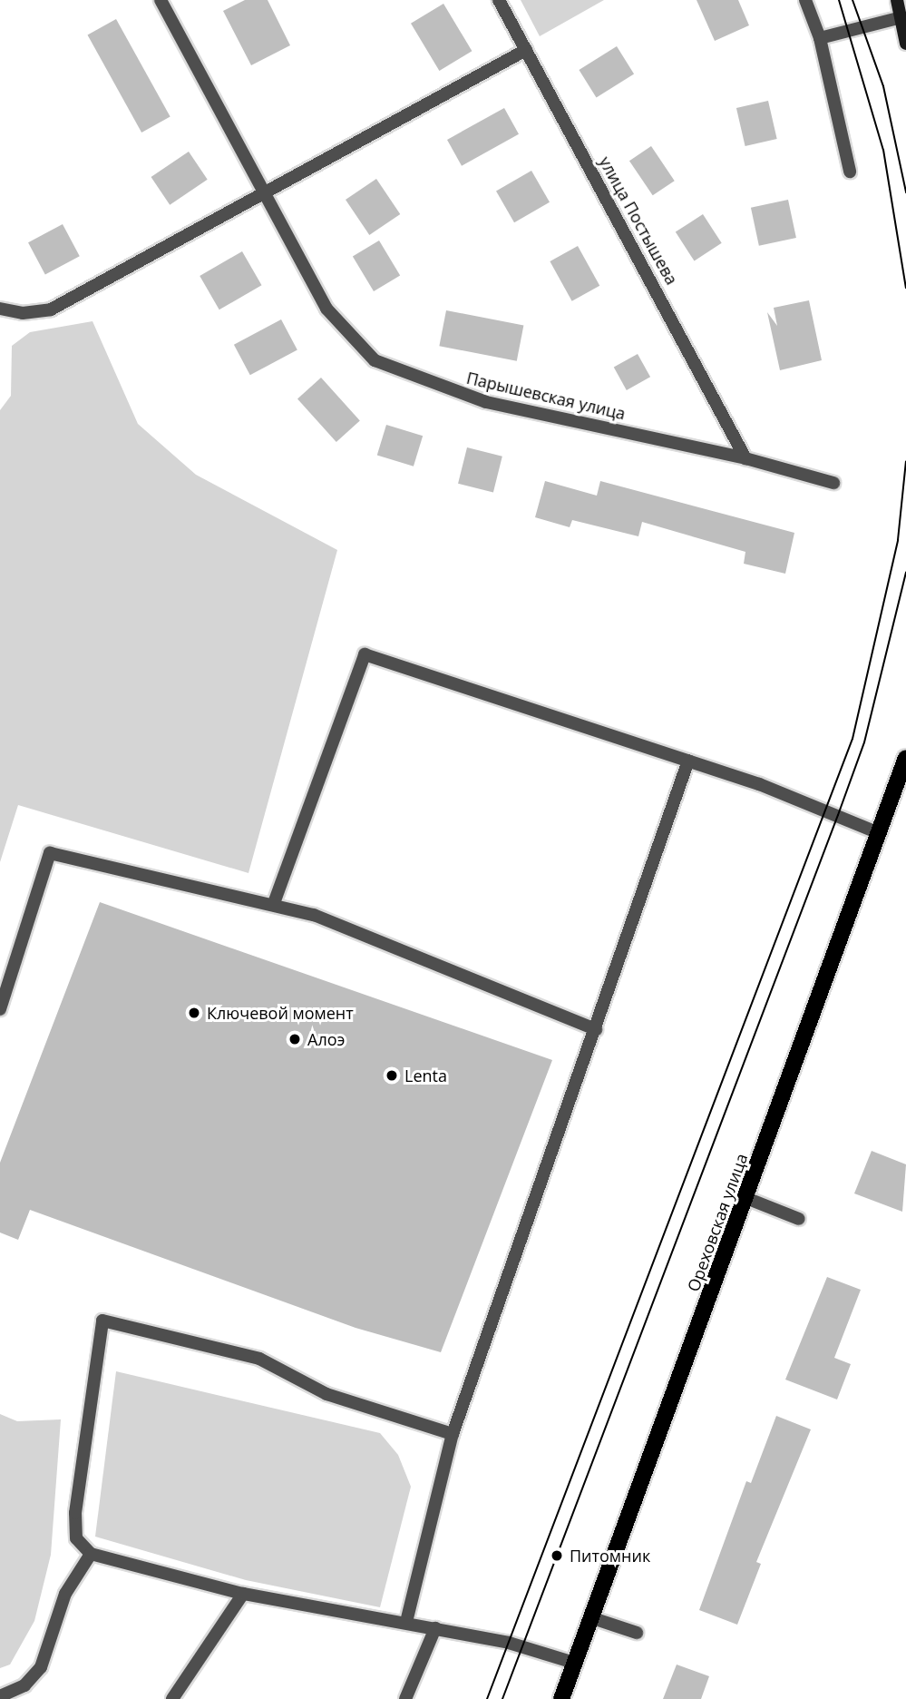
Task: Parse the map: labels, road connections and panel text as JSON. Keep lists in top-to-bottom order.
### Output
{
  "streets": {
    "main road": ["Ореховская улица"],
    "street": ["улица Постышева", "Парышевская улица"]
  },
  "crossings": [
    ["улица Постышева", "Парышевская улица"]
  ],
  "places": [
    "Ключевой момент",
    "Алоэ",
    "Lenta",
    "Питомник"
  ]
}
